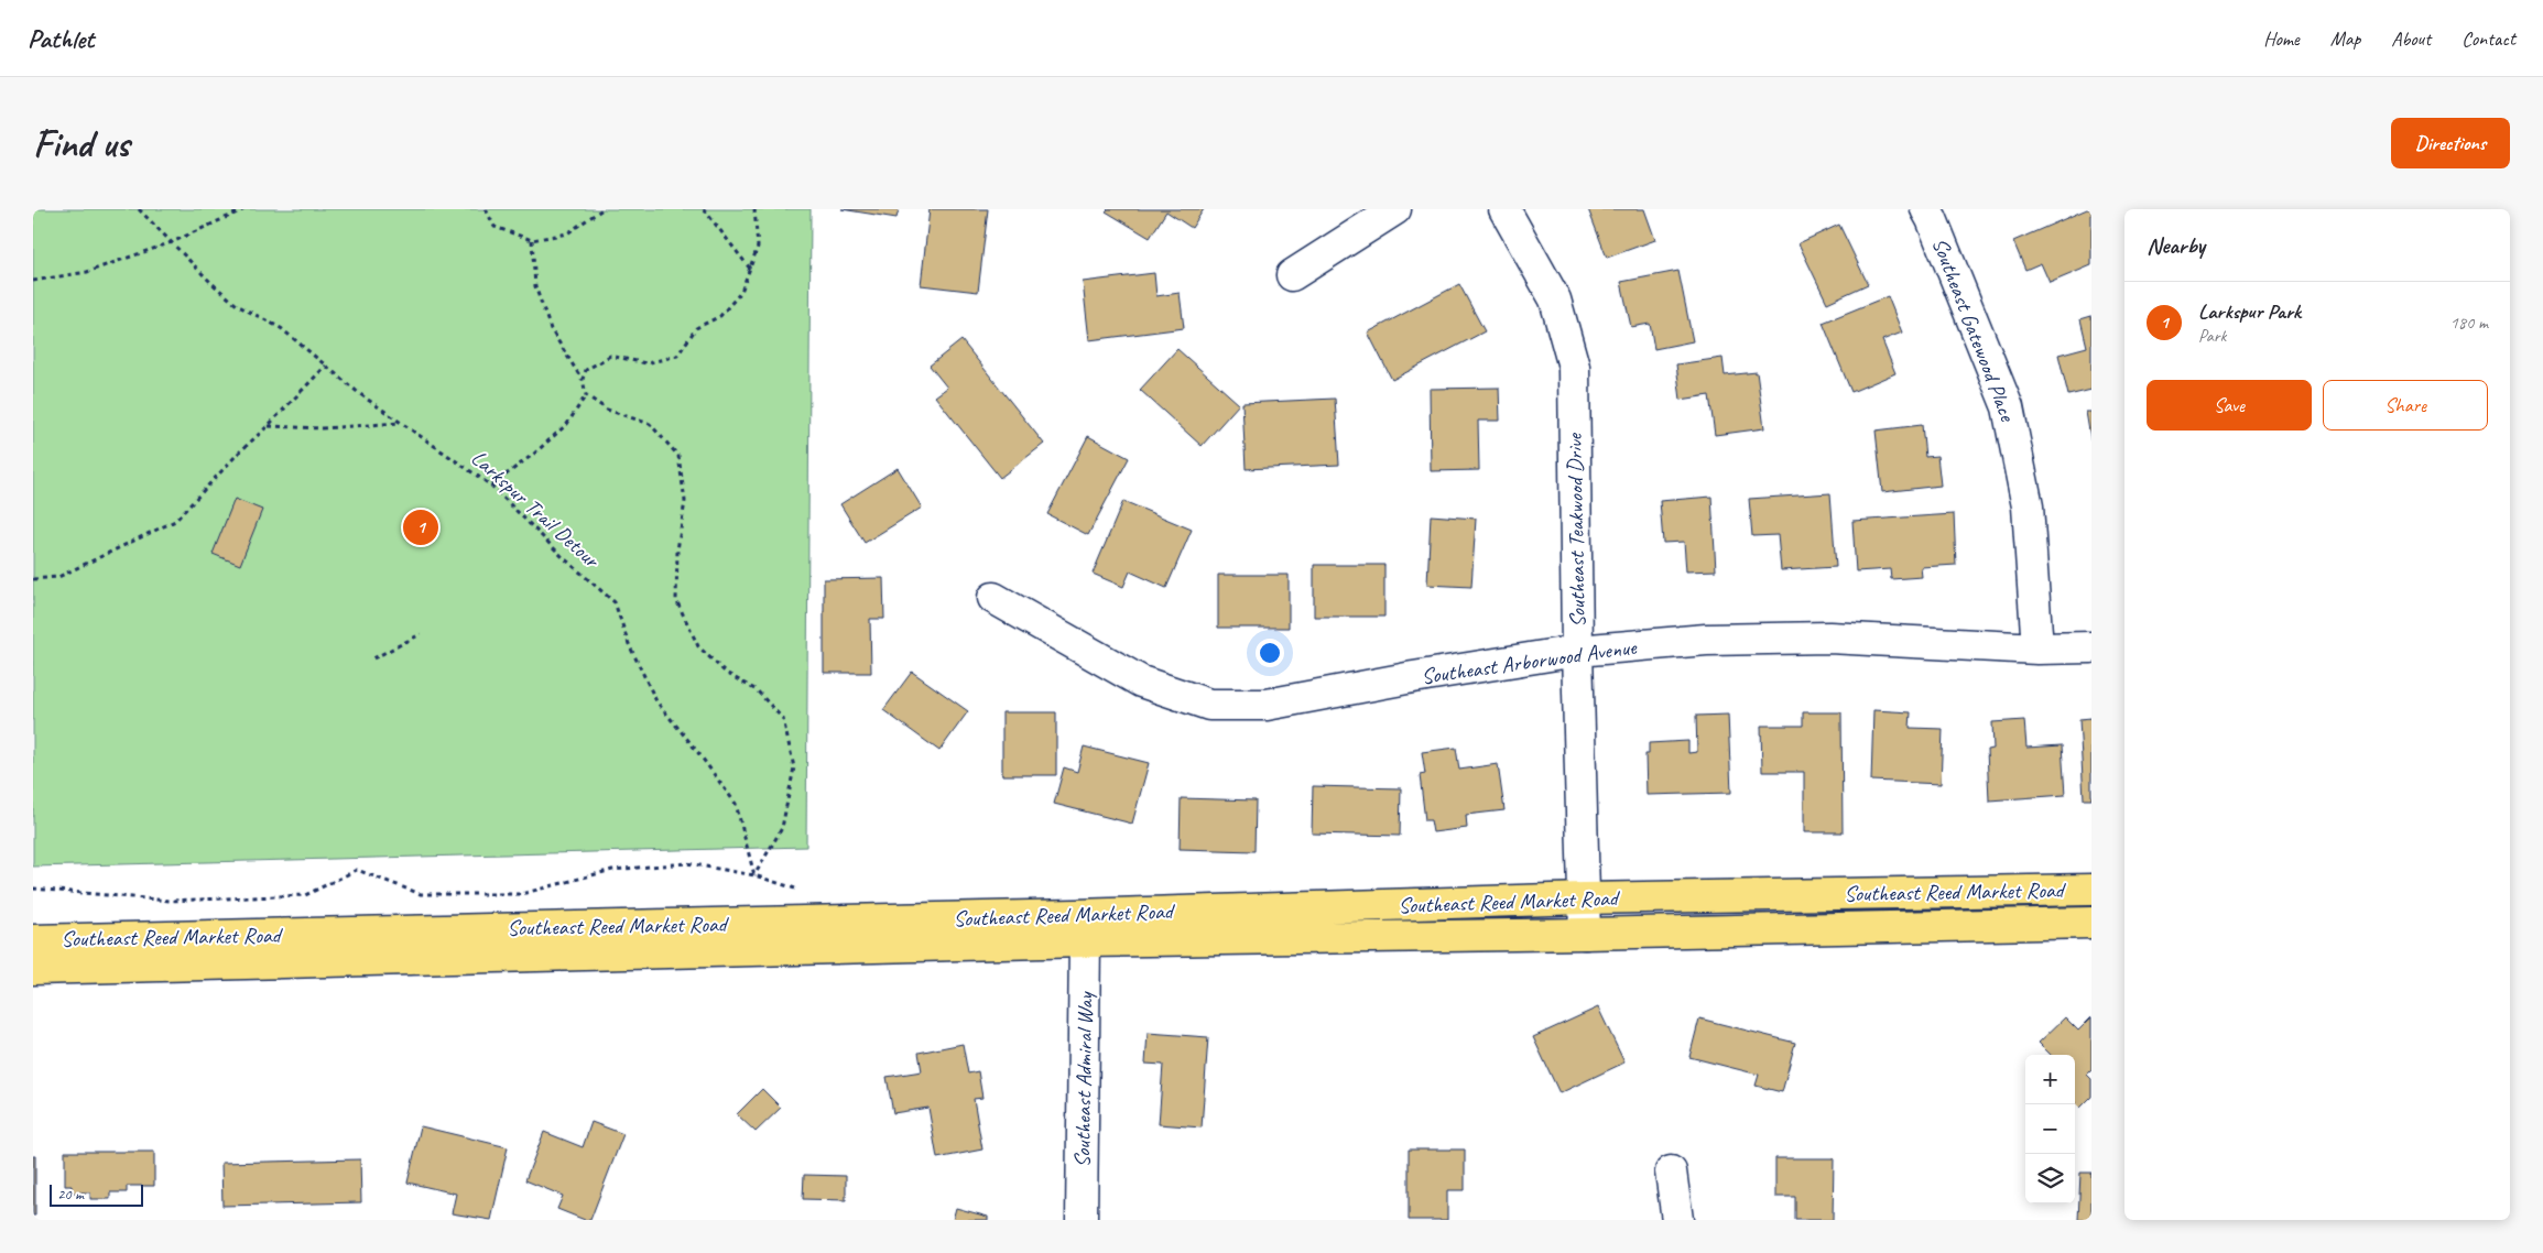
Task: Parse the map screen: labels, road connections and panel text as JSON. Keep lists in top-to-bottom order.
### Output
{
  "streets": {
    "main road": ["Southeast Reed Market Road"],
    "street": [
      "Southeast Gatewood Place",
      "Southeast Teakwood Drive",
      "Southeast Arborwood Avenue",
      "Southeast Admiral Way"
    ],
    "path": ["Larkspur Trail Detour"]
  },
  "crossings": [
    ["Southeast Gatewood Place", "Southeast Arborwood Avenue"],
    ["Southeast Teakwood Drive", "Southeast Arborwood Avenue"],
    ["Southeast Teakwood Drive", "Southeast Reed Market Road"],
    ["Southeast Reed Market Road", "Southeast Admiral Way"]
  ],
  "scale_bar": "20 m",
  "page": {
    "header": "Pathlet",
    "nav": [
      "Home",
      "Map",
      "About",
      "Contact"
    ],
    "buttons": [
      "Directions",
      ["Save", "Share"]
    ],
    "title": "Find us",
    "heading": "Nearby",
    "list": [
      {
        "mark": "1",
        "name": "Larkspur Park",
        "note": "Park",
        "value": "180 m"
      }
    ],
    "pins": "1",
    "map_buttons": ["+", "−"],
    "scale": "20 m"
  }
}
